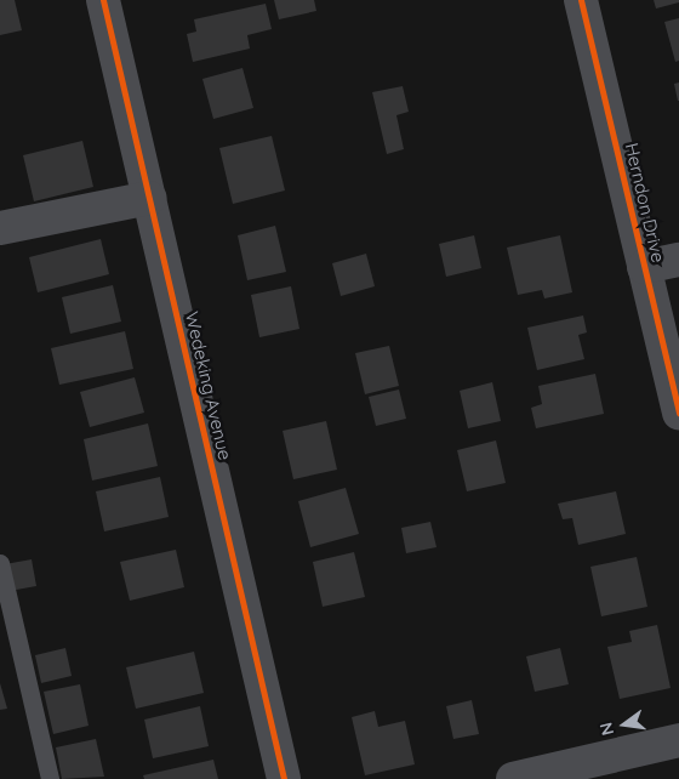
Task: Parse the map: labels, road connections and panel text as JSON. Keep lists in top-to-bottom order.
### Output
{
  "streets": {
    "street": ["Herndon Drive", "Wedeking Avenue"]
  },
  "north": "left"
}
